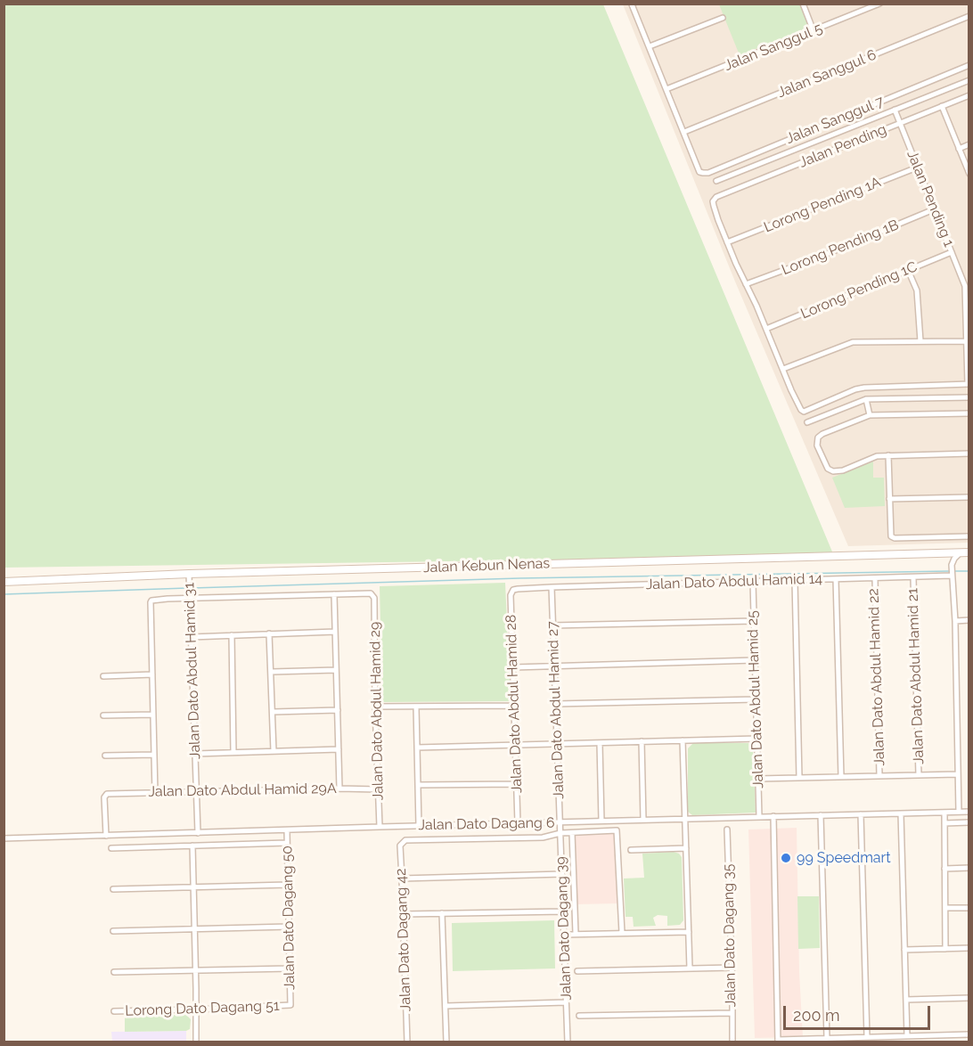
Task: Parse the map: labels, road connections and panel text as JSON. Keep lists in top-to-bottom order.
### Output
{
  "streets": {
    "street": [
      "Jalan Sanggul 5",
      "Jalan Sanggul 6",
      "Jalan Sanggul 7",
      "Jalan Pending",
      "Jalan Pending 1",
      "Lorong Pending 1A",
      "Lorong Pending 1B",
      "Lorong Pending 1C",
      "Jalan Kebun Nenas",
      "Jalan Dato Abdul Hamid 14",
      "Jalan Dato Abdul Hamid 31",
      "Jalan Dato Abdul Hamid 21",
      "Jalan Dato Abdul Hamid 22",
      "Jalan Dato Abdul Hamid 25",
      "Jalan Dato Abdul Hamid 28",
      "Jalan Dato Abdul Hamid 27",
      "Jalan Dato Abdul Hamid 29",
      "Jalan Dato Abdul Hamid 29A",
      "Jalan Dato Dagang 6",
      "Jalan Dato Dagang 50",
      "Jalan Dato Dagang 39",
      "Jalan Dato Dagang 35",
      "Jalan Dato Dagang 42",
      "Lorong Dato Dagang 51"
    ]
  },
  "crossings": [
    ["Jalan Sanggul 6", "Jalan Sanggul 7"],
    ["Jalan Pending", "Jalan Pending 1"],
    ["Jalan Pending", "Lorong Pending 1A"],
    ["Jalan Pending 1", "Lorong Pending 1A"],
    ["Jalan Pending 1", "Lorong Pending 1B"],
    ["Jalan Pending 1", "Lorong Pending 1C"],
    ["Jalan Kebun Nenas", "Jalan Dato Abdul Hamid 31"],
    ["Jalan Dato Abdul Hamid 14", "Jalan Dato Abdul Hamid 21"],
    ["Jalan Dato Abdul Hamid 14", "Jalan Dato Abdul Hamid 22"],
    ["Jalan Dato Abdul Hamid 14", "Jalan Dato Abdul Hamid 25"],
    ["Jalan Dato Abdul Hamid 14", "Jalan Dato Abdul Hamid 28"],
    ["Jalan Dato Abdul Hamid 14", "Jalan Dato Abdul Hamid 27"],
    ["Jalan Dato Abdul Hamid 31", "Jalan Dato Abdul Hamid 29A"],
    ["Jalan Dato Abdul Hamid 31", "Jalan Dato Dagang 6"],
    ["Jalan Dato Abdul Hamid 25", "Jalan Dato Dagang 6"],
    ["Jalan Dato Abdul Hamid 28", "Jalan Dato Dagang 6"],
    ["Jalan Dato Abdul Hamid 27", "Jalan Dato Dagang 6"],
    ["Jalan Dato Abdul Hamid 27", "Jalan Dato Dagang 39"],
    ["Jalan Dato Abdul Hamid 27", "Jalan Dato Dagang 42"],
    ["Jalan Dato Abdul Hamid 29", "Jalan Dato Abdul Hamid 29A"],
    ["Jalan Dato Abdul Hamid 29", "Jalan Dato Dagang 6"],
    ["Jalan Dato Abdul Hamid 29A", "Jalan Dato Dagang 6"],
    ["Jalan Dato Dagang 6", "Jalan Dato Dagang 50"],
    ["Jalan Dato Dagang 50", "Lorong Dato Dagang 51"],
    ["Jalan Dato Dagang 39", "Jalan Dato Dagang 42"]
  ],
  "places": ["99 Speedmart"],
  "scale_bar": "200 m"
}
